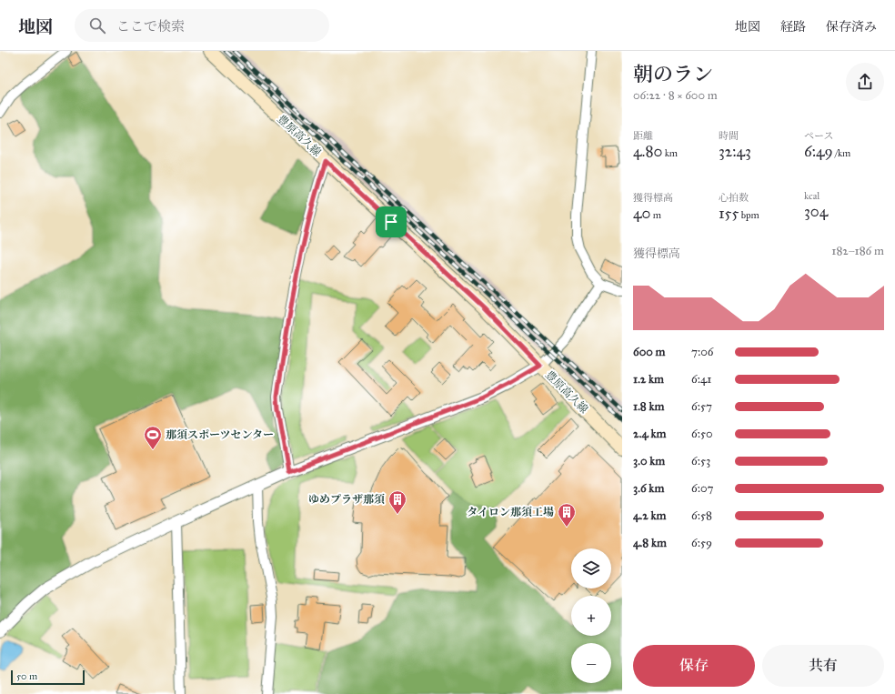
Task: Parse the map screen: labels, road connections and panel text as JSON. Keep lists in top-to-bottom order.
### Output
{
  "streets": {
    "main road": ["豊原高久線"]
  },
  "places": {
    "sports": ["那須スポーツセンター"],
    "building": ["ゆめプラザ那須", "タイロン那須工場"]
  },
  "scale_bar": "50 m",
  "page": {
    "header": "地図",
    "search": "ここで検索",
    "nav": ["地図", "経路", "保存済み"],
    "heading": ["朝のラン", "06:22 · 8 × 600 m"],
    "stats": [
      ["距離", "4.80 km"],
      ["時間", "32:43"],
      ["ペース", "6:49 /km"],
      ["獲得標高", "40 m"],
      ["心拍数", "155 bpm"],
      ["kcal", "304"]
    ],
    "chart": ["獲得標高", "182–186 m"],
    "list": [
      {
        "name": "600 m",
        "note": "7:06"
      },
      {
        "name": "1.2 km",
        "note": "6:41"
      },
      {
        "name": "1.8 km",
        "note": "6:57"
      },
      {
        "name": "2.4 km",
        "note": "6:50"
      },
      {
        "name": "3.0 km",
        "note": "6:53"
      },
      {
        "name": "3.6 km",
        "note": "6:07"
      },
      {
        "name": "4.2 km",
        "note": "6:58"
      },
      {
        "name": "4.8 km",
        "note": "6:59"
      }
    ],
    "map_buttons": ["+", "−"],
    "buttons": ["保存", "共有"],
    "scale": "50 m"
  }
}
